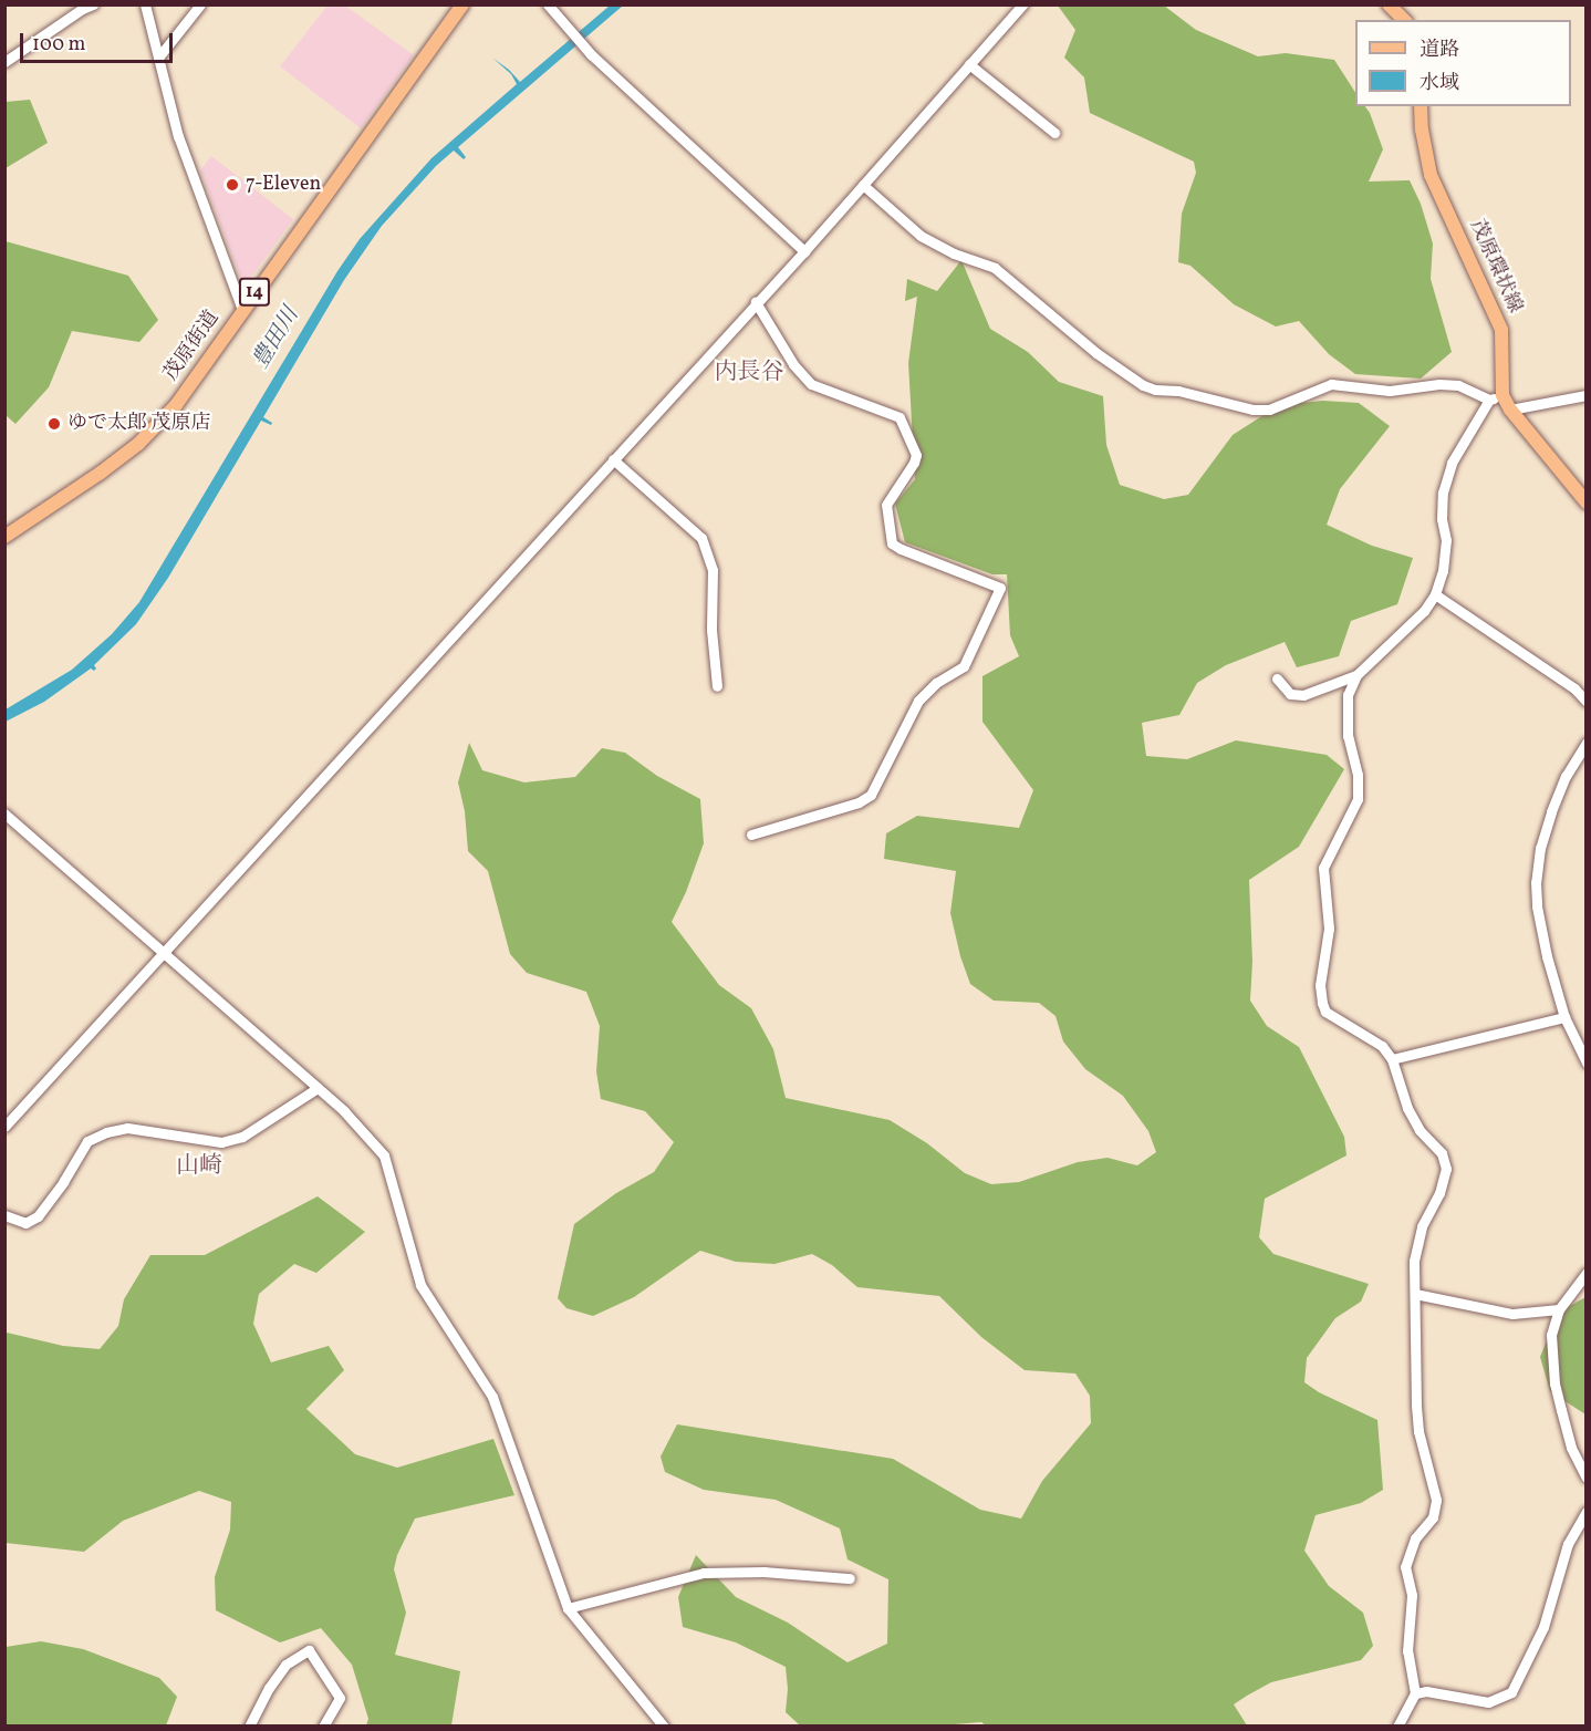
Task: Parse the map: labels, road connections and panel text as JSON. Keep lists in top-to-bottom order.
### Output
{
  "streets": {
    "main road": ["茂原環状線", "14", "茂原街道"]
  },
  "districts": ["内長谷", "山崎"],
  "water": ["豊田川"],
  "places": ["7-Eleven", "ゆで太郎 茂原店"],
  "legend": ["道路", "水域"],
  "scale_bar": "100 m"
}
